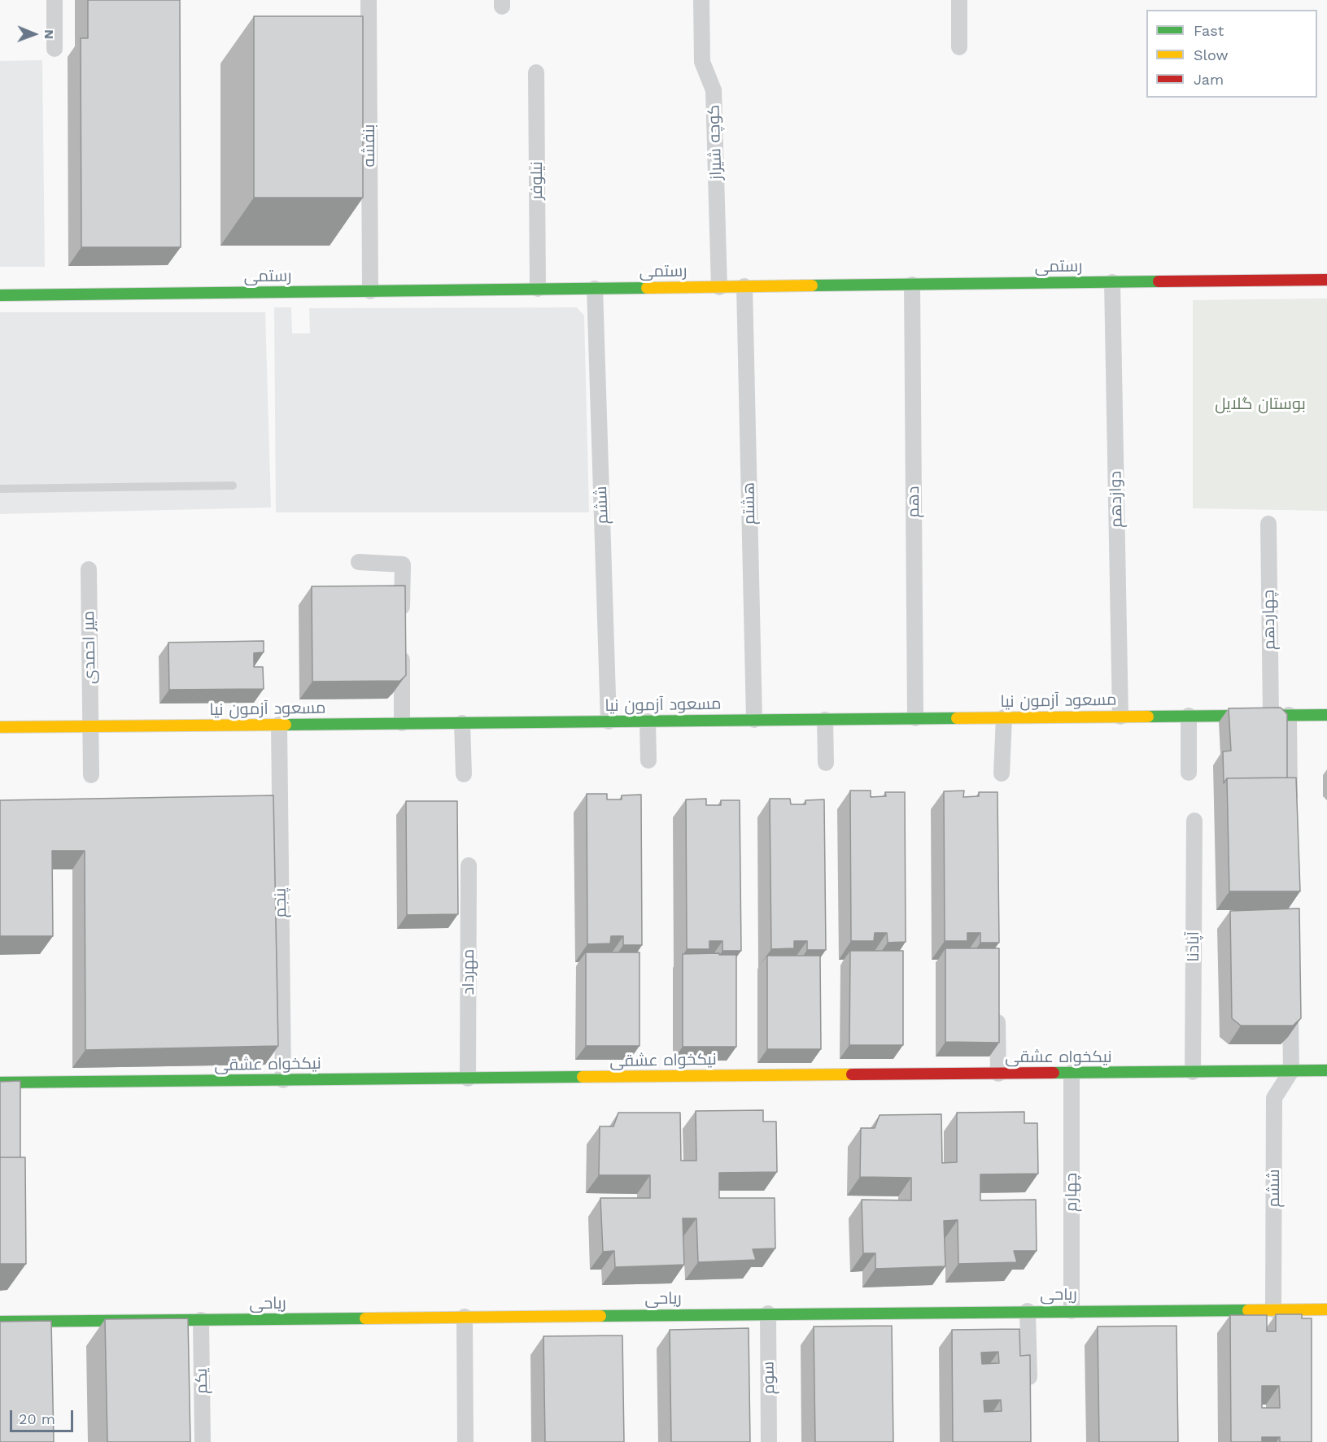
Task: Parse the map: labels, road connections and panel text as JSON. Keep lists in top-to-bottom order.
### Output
{
  "streets": {
    "street": [
      "کوچه شیراز",
      "بنفشه",
      "نیلوفر",
      "رستمی",
      "دوازدهم",
      "دهم",
      "هشتم",
      "ششم",
      "چهاردهم",
      "میر احمدی",
      "مسعود آزمون نیا",
      "پنجم",
      "آپادنا",
      "مهرداد",
      "نیکخواه عشقی",
      "چهارم",
      "ریاحی",
      "سوم",
      "یکم"
    ]
  },
  "crossings": [
    ["کوچه شیراز", "رستمی"],
    ["بنفشه", "رستمی"],
    ["نیلوفر", "رستمی"],
    ["رستمی", "دوازدهم"],
    ["رستمی", "دهم"],
    ["رستمی", "هشتم"],
    ["رستمی", "ششم"],
    ["دوازدهم", "مسعود آزمون نیا"],
    ["دهم", "مسعود آزمون نیا"],
    ["هشتم", "مسعود آزمون نیا"],
    ["ششم", "مسعود آزمون نیا"],
    ["ششم", "نیکخواه عشقی"],
    ["ششم", "ریاحی"],
    ["چهاردهم", "مسعود آزمون نیا"],
    ["میر احمدی", "مسعود آزمون نیا"],
    ["مسعود آزمون نیا", "پنجم"],
    ["پنجم", "نیکخواه عشقی"],
    ["آپادنا", "نیکخواه عشقی"],
    ["مهرداد", "نیکخواه عشقی"],
    ["نیکخواه عشقی", "چهارم"],
    ["چهارم", "ریاحی"],
    ["ریاحی", "سوم"],
    ["ریاحی", "یکم"]
  ],
  "parks": ["بوستان گلایل"],
  "legend": ["Fast", "Slow", "Jam"],
  "scale_bar": "20 m",
  "north": "right"
}
